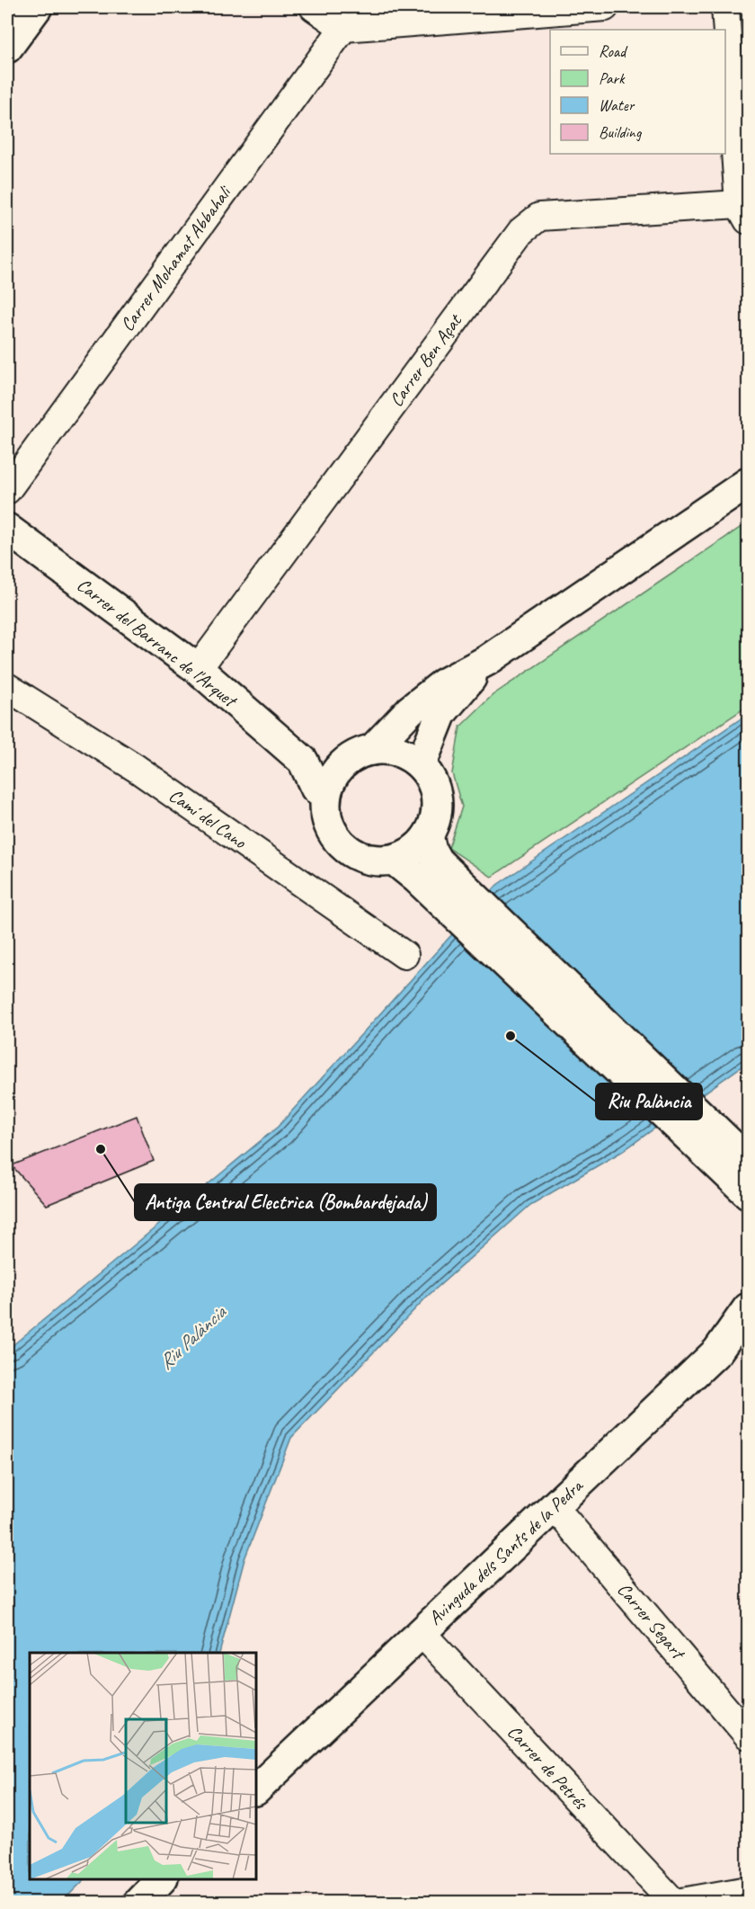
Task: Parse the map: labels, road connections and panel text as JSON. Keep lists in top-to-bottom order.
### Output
{
  "streets": {
    "street": [
      "Carrer Mohamat Abbahali",
      "Carrer Ben Açat",
      "Carrer del Barranc de l'Arquet",
      "Camí del Cano",
      "Avinguda dels Sants de la Pedra",
      "Carrer Segart",
      "Carrer de Petrés"
    ]
  },
  "crossings": [
    ["Carrer Ben Açat", "Carrer del Barranc de l'Arquet"],
    ["Avinguda dels Sants de la Pedra", "Carrer Segart"],
    ["Avinguda dels Sants de la Pedra", "Carrer de Petrés"]
  ],
  "water": ["Riu Palància"],
  "places": ["Riu Palància", "Antiga Central Electrica (Bombardejada)"],
  "legend": [
    "Road",
    "Park",
    "Water",
    "Building"
  ]
}
